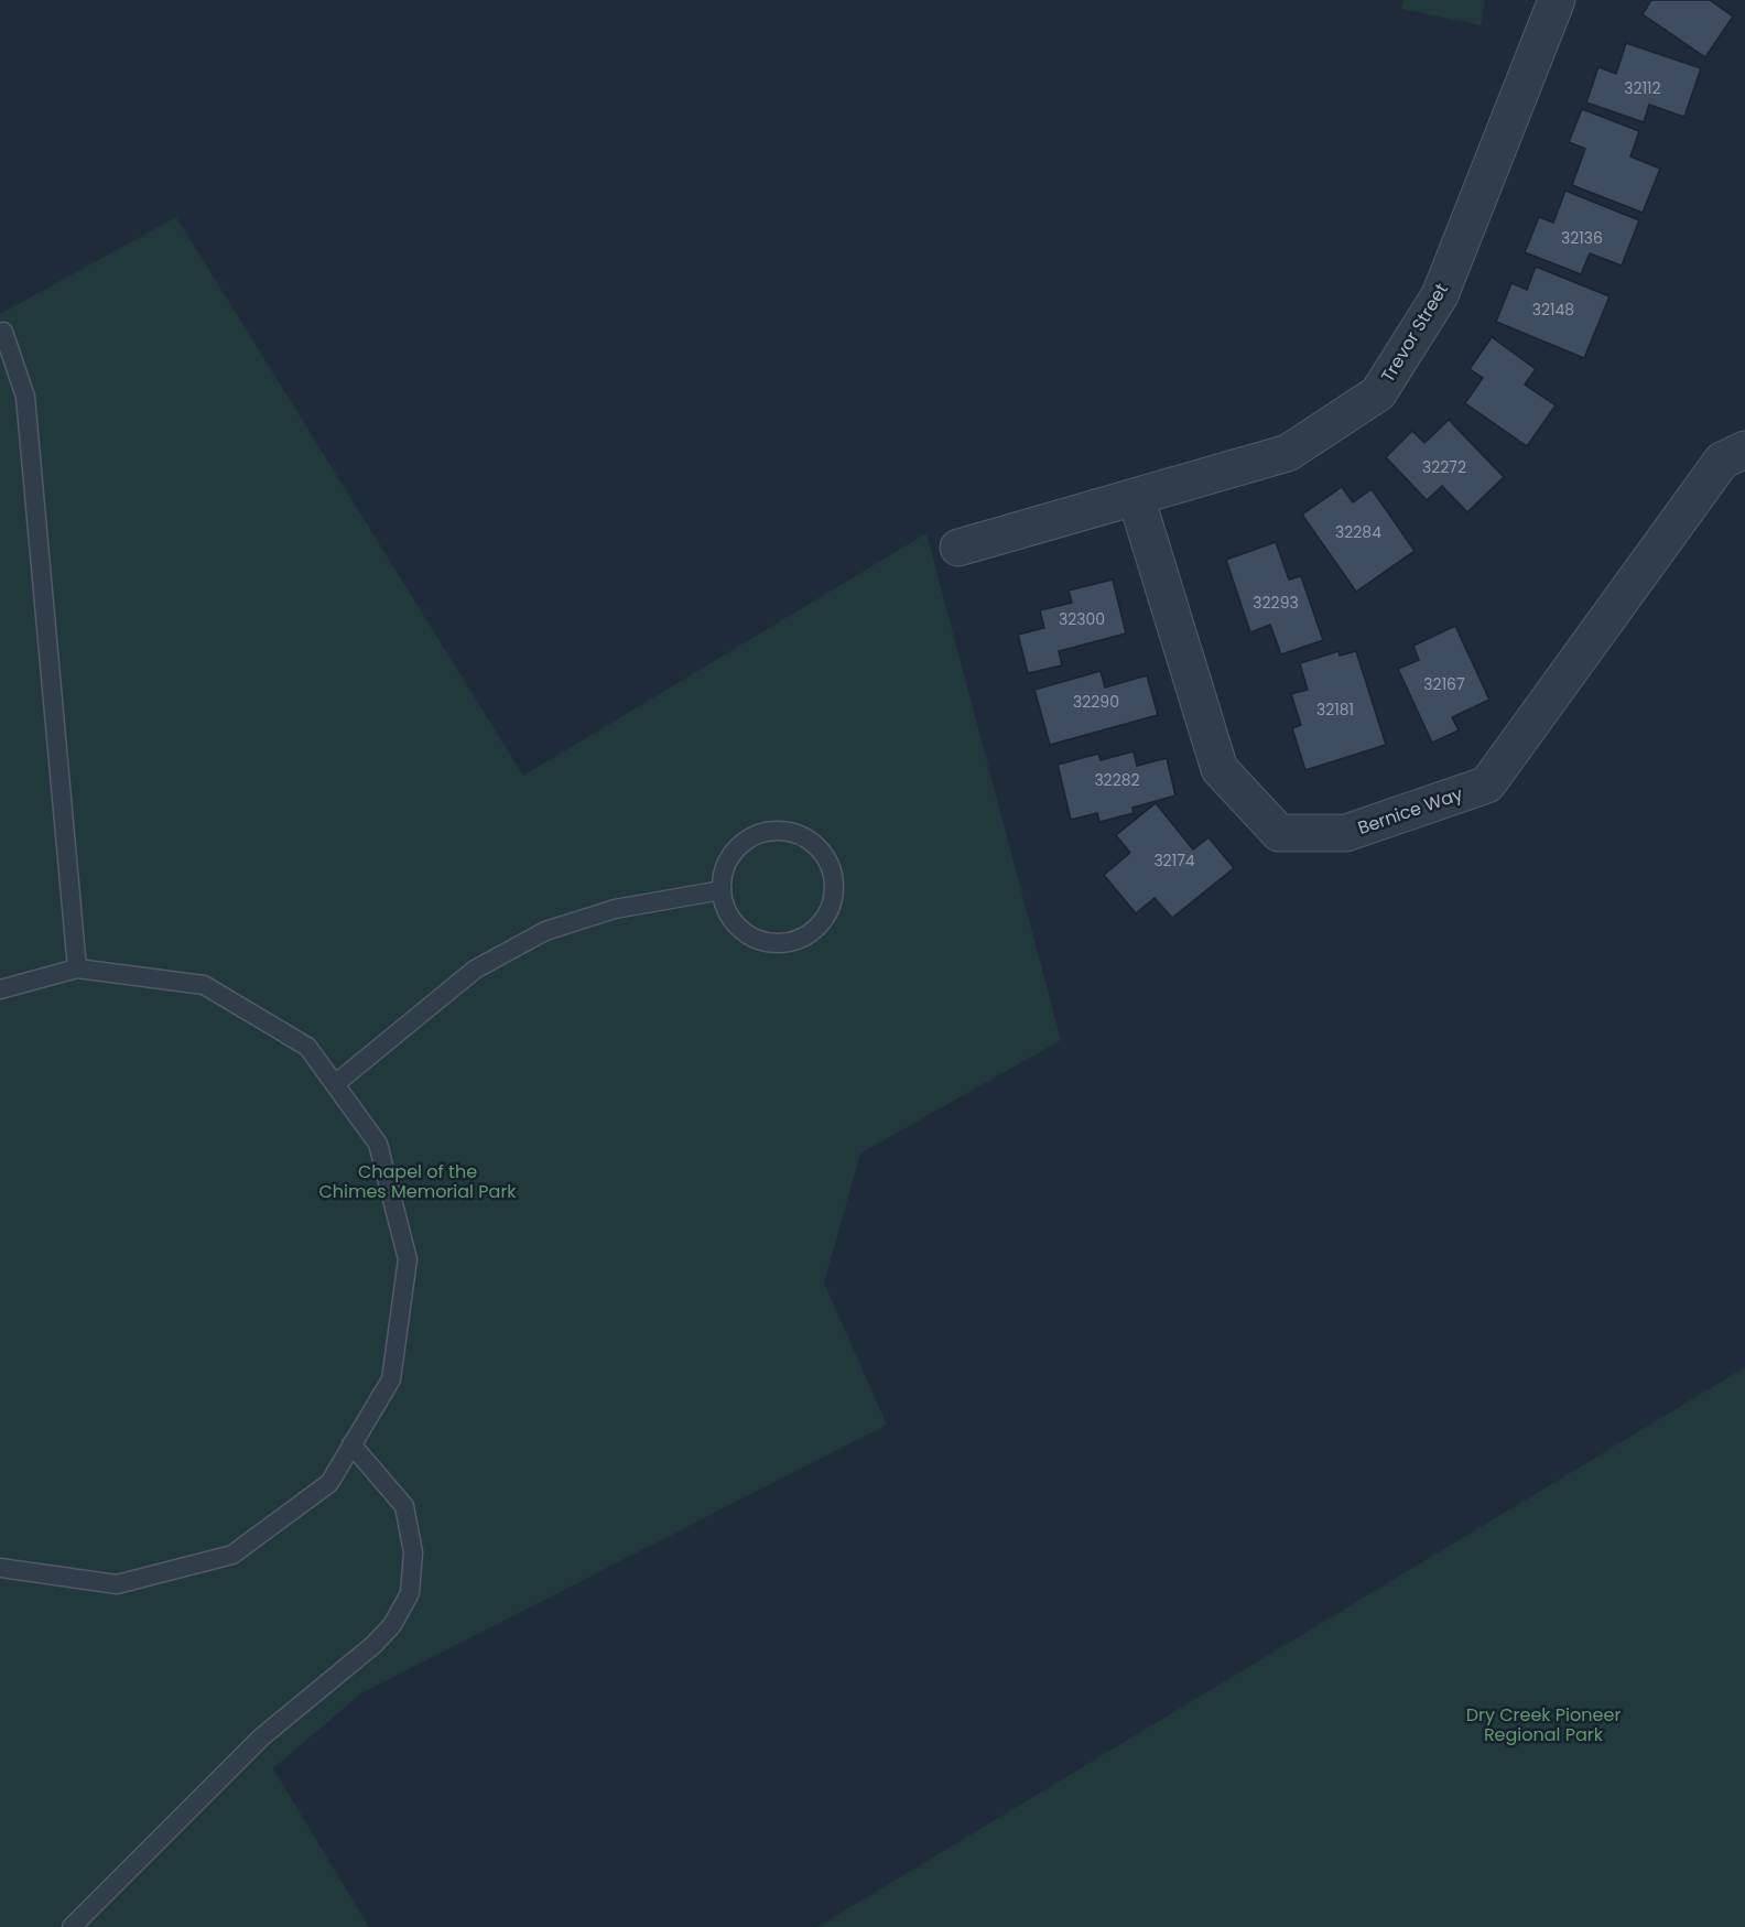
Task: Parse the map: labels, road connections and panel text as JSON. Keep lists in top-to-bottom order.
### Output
{
  "streets": {
    "street": ["Trevor Street", "Bernice Way"]
  },
  "crossings": [
    ["Trevor Street", "Bernice Way"]
  ],
  "parks": ["Chapel of the Chimes Memorial Park", "Dry Creek Pioneer Regional Park"],
  "house_numbers": [
    "32112",
    "32136",
    "32148",
    "32272",
    "32284",
    "32293",
    "32300",
    "32167",
    "32290",
    "32181",
    "32282",
    "32174"
  ]
}
